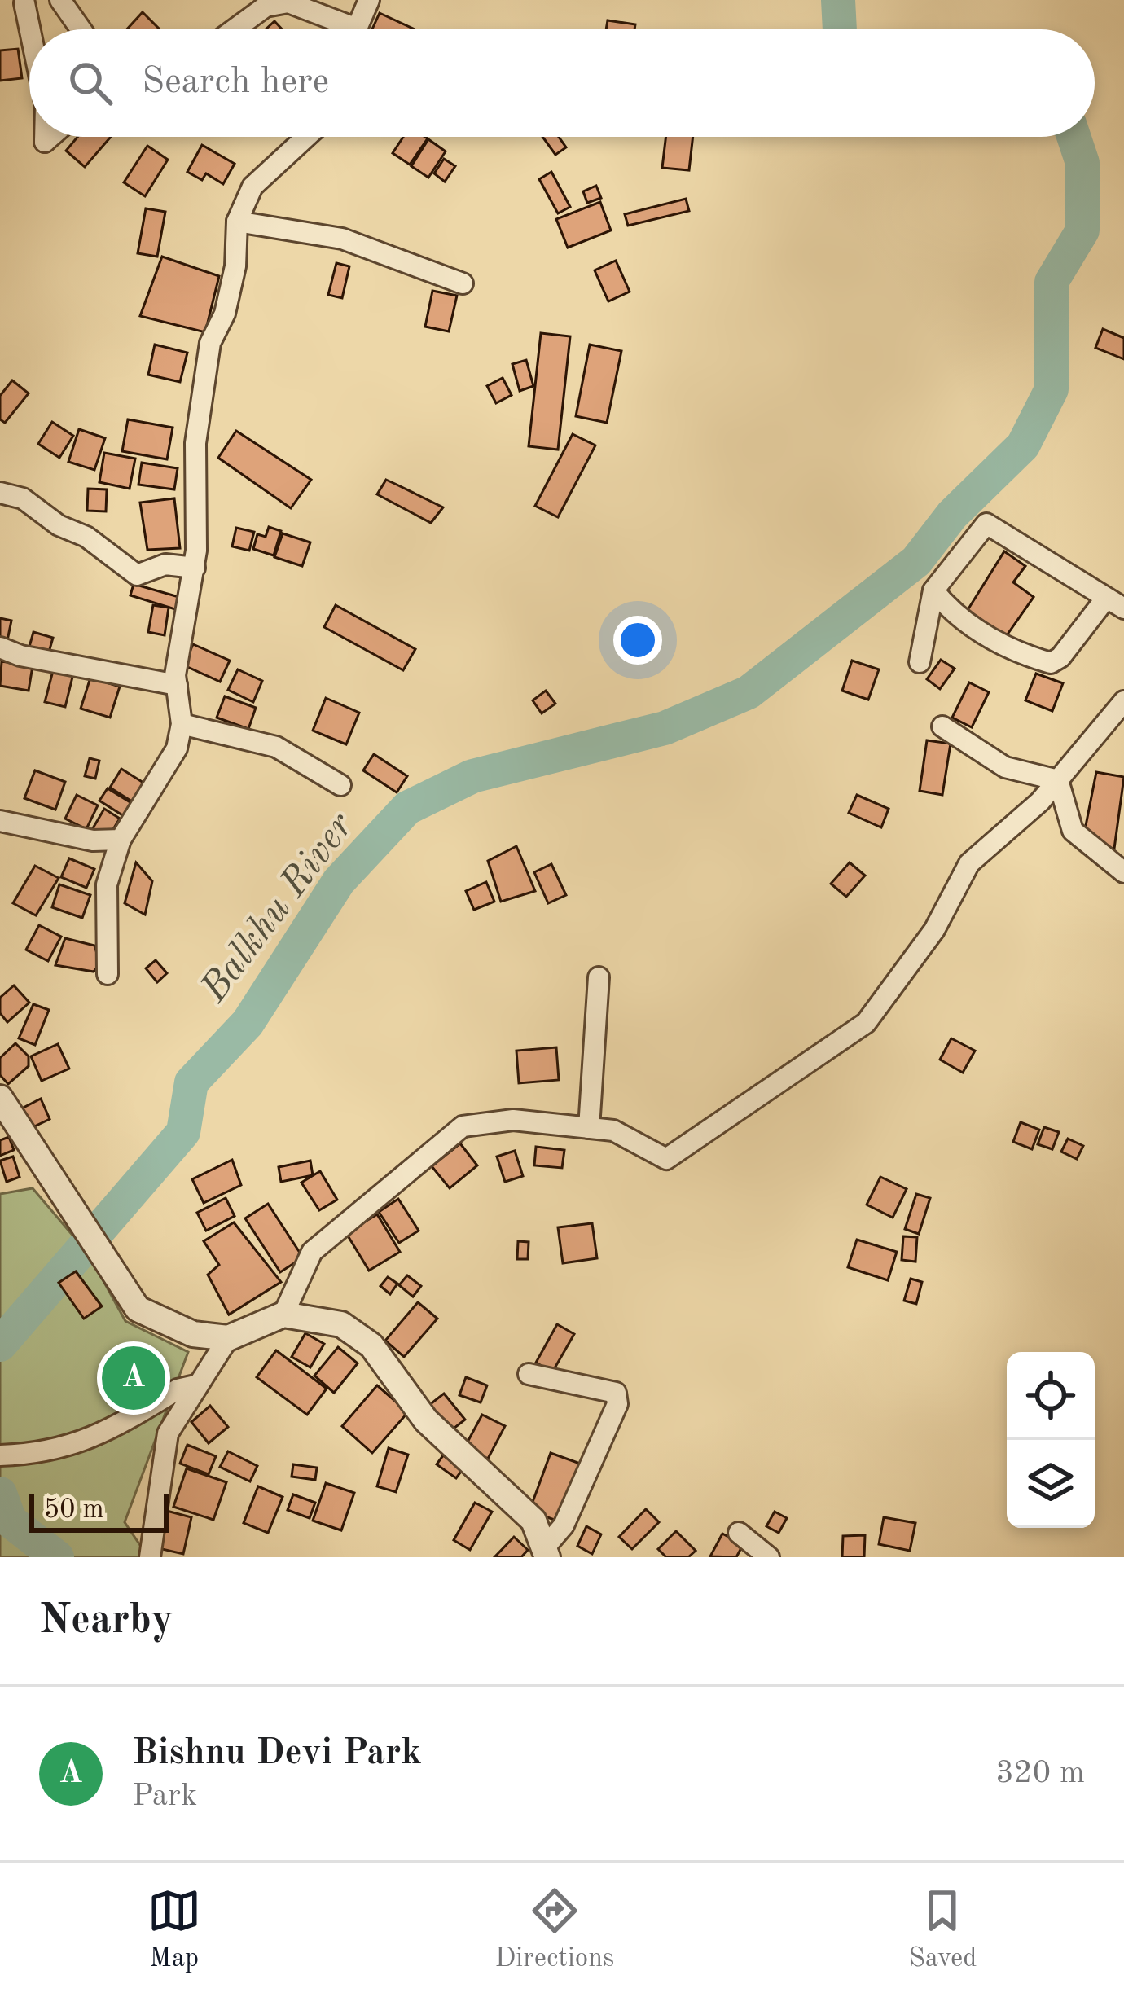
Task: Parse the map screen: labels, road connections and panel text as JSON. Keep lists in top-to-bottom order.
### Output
{
  "water": ["Balkhu River"],
  "scale_bar": "50 m",
  "page": {
    "search": "Search here",
    "pins": "A",
    "scale": "50 m",
    "heading": "Nearby",
    "list": [
      {
        "mark": "A",
        "name": "Bishnu Devi Park",
        "note": "Park",
        "value": "320 m"
      }
    ],
    "nav": ["Map", "Directions", "Saved"]
  }
}
